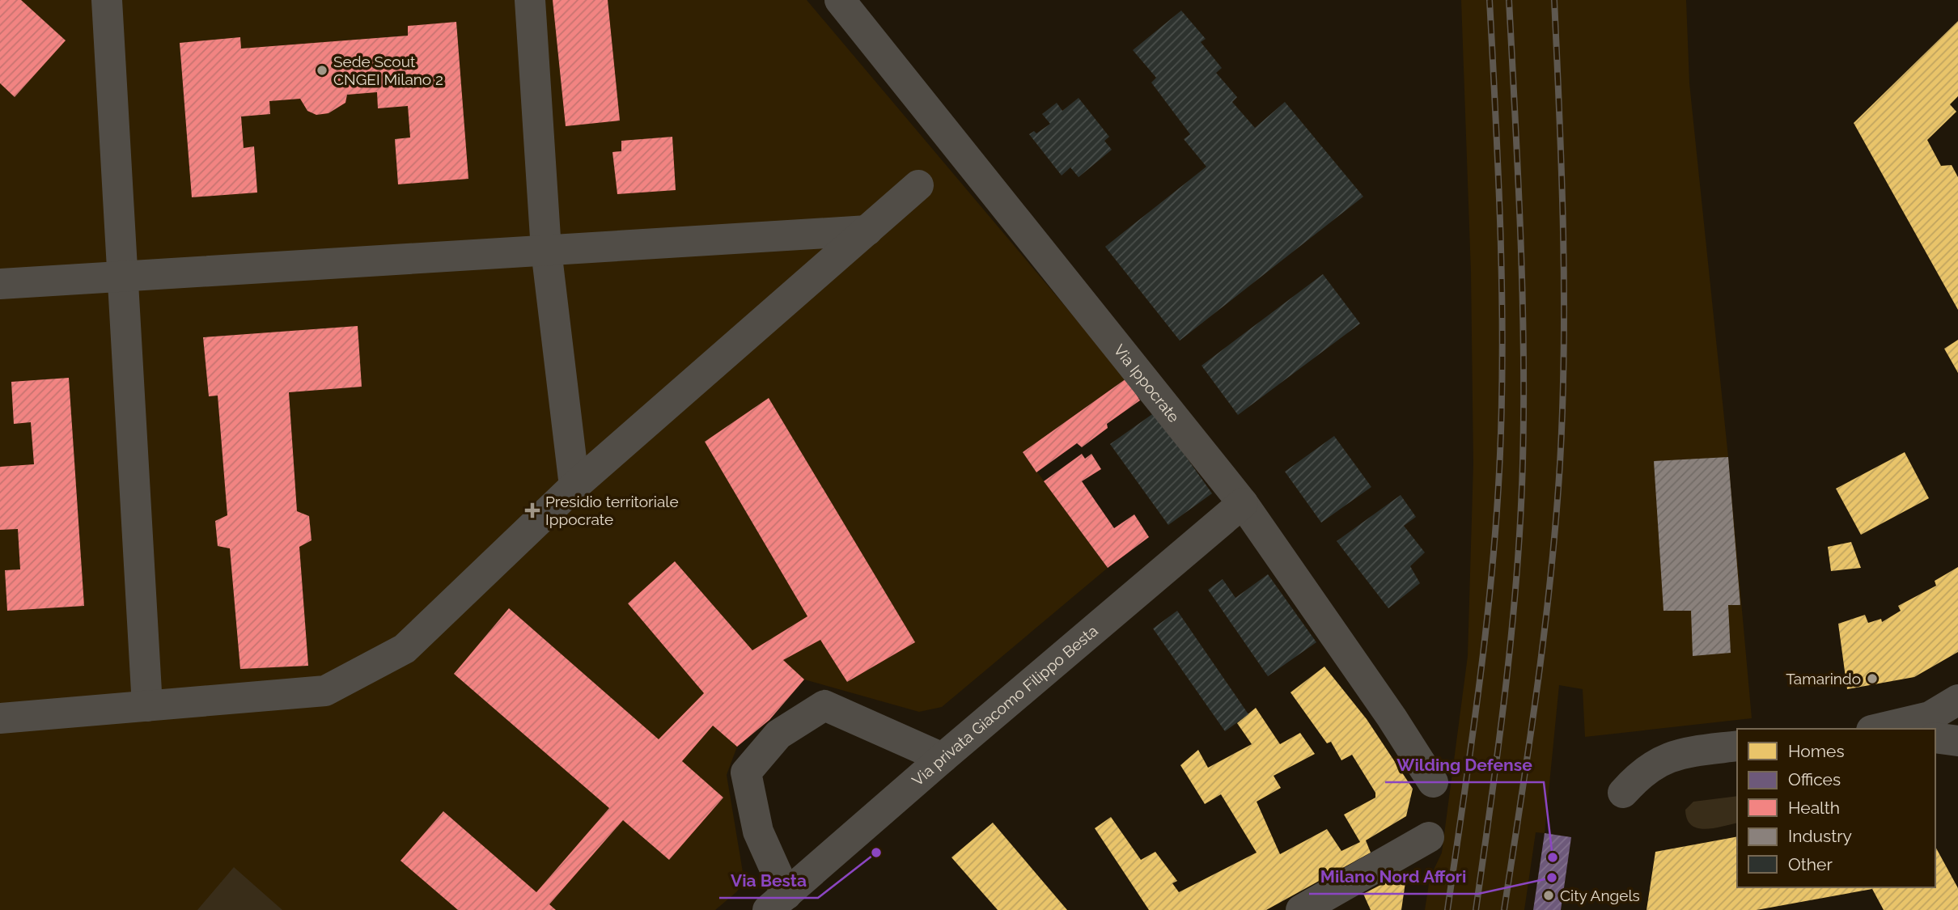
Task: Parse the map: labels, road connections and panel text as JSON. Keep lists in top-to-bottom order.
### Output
{
  "streets": {
    "street": ["Via Ippocrate", "Via privata Giacomo Filippo Besta"]
  },
  "crossings": [
    ["Via Ippocrate", "Via privata Giacomo Filippo Besta"]
  ],
  "places": {
    "other": [
      "Sede Scout CNGEI Milano 2",
      "Tamarindo",
      "Via Besta",
      "Wilding Defense",
      "Milano Nord Affori",
      "City Angels"
    ],
    "health": ["Presidio territoriale Ippocrate"]
  },
  "legend": [
    "Homes",
    "Offices",
    "Health",
    "Industry",
    "Other"
  ]
}
